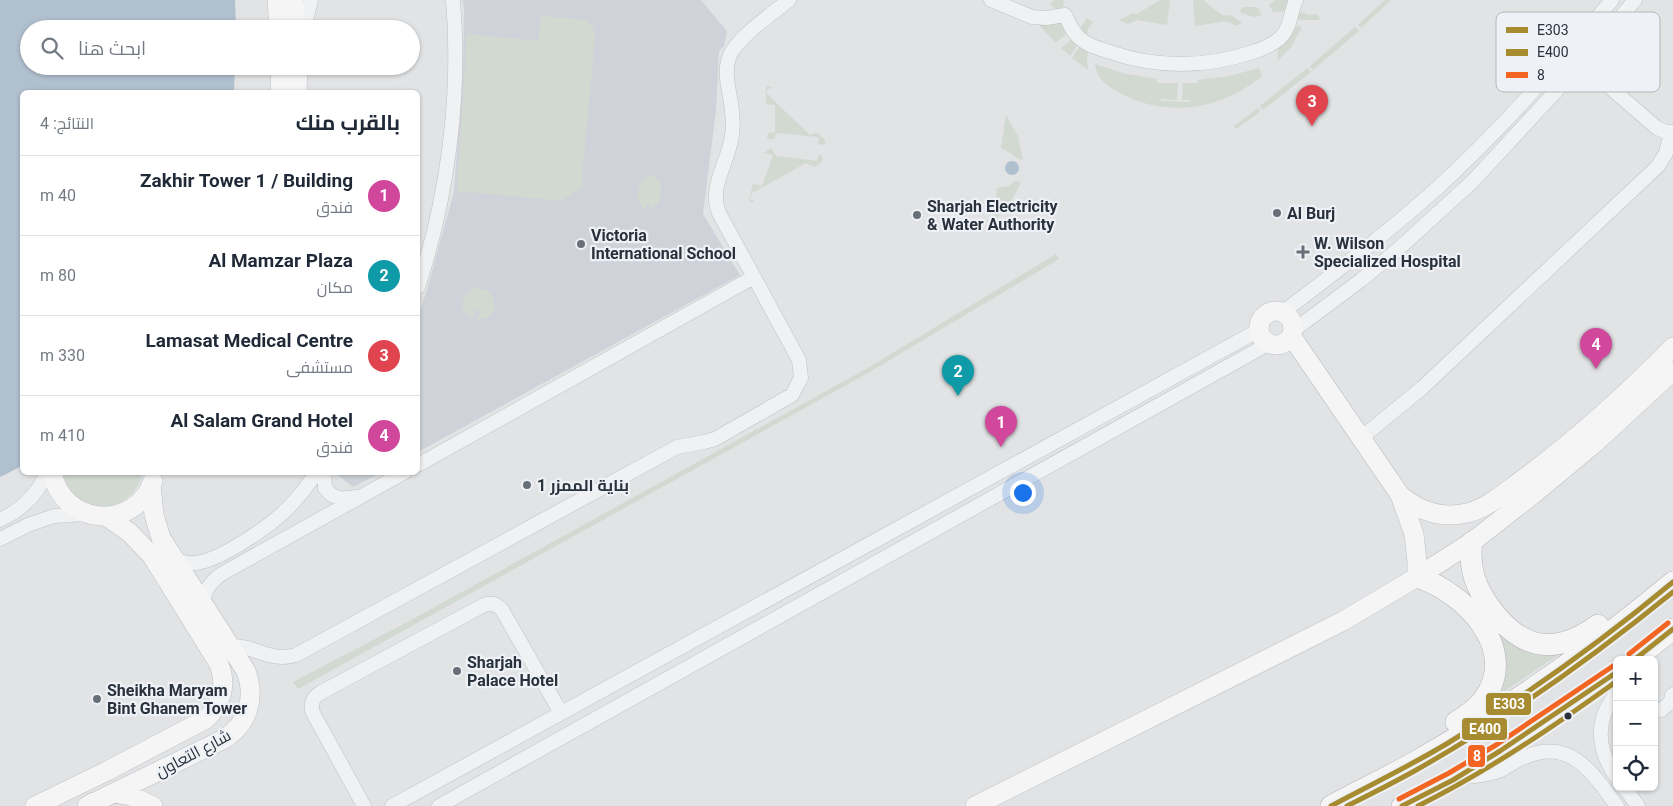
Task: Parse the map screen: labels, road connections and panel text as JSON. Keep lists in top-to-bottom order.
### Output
{
  "streets": {
    "main road": ["شارع التعاون"]
  },
  "places": {
    "other": [
      "Al Burj",
      "Sharjah Electricity & Water Authority",
      "Victoria International School",
      "بناية الممزر 1",
      "Sharjah Palace Hotel",
      "Sheikha Maryam Bint Ghanem Tower"
    ],
    "health": ["W. Wilson Specialized Hospital"]
  },
  "lines": ["transit line E303", "transit line E400", "transit line 8"],
  "legend": ["E303", "E400", "8"],
  "page": {
    "search": "ابحث هنا",
    "pins": [
      "3",
      "4",
      "2",
      "1"
    ],
    "heading": ["بالقرب منك", "النتائج: 4"],
    "list": [
      {
        "mark": "1",
        "name": "Zakhir Tower 1 / Building",
        "note": "فندق",
        "value": "40 m"
      },
      {
        "mark": "2",
        "name": "Al Mamzar Plaza",
        "note": "مكان",
        "value": "80 m"
      },
      {
        "mark": "3",
        "name": "Lamasat Medical Centre",
        "note": "مستشفى",
        "value": "330 m"
      },
      {
        "mark": "4",
        "name": "Al Salam Grand Hotel",
        "note": "فندق",
        "value": "410 m"
      }
    ],
    "map_buttons": ["+", "−"]
  }
}
